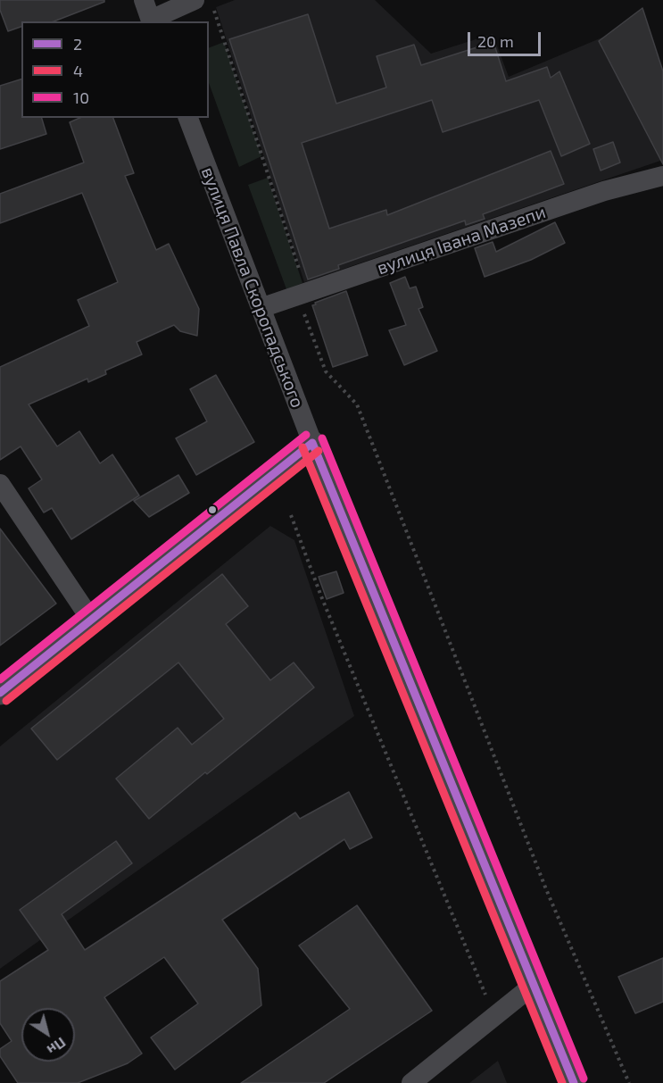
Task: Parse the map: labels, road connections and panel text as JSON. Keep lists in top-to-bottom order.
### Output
{
  "streets": {
    "street": ["вулиця Івана Мазепи", "вулиця Павла Скоропадського"]
  },
  "crossings": [
    ["вулиця Івана Мазепи", "вулиця Павла Скоропадського"]
  ],
  "lines": ["transit line 10", "transit line 2", "transit line 4"],
  "legend": ["2", "4", "10"],
  "scale_bar": "20 m",
  "north": "bottom right"
}
